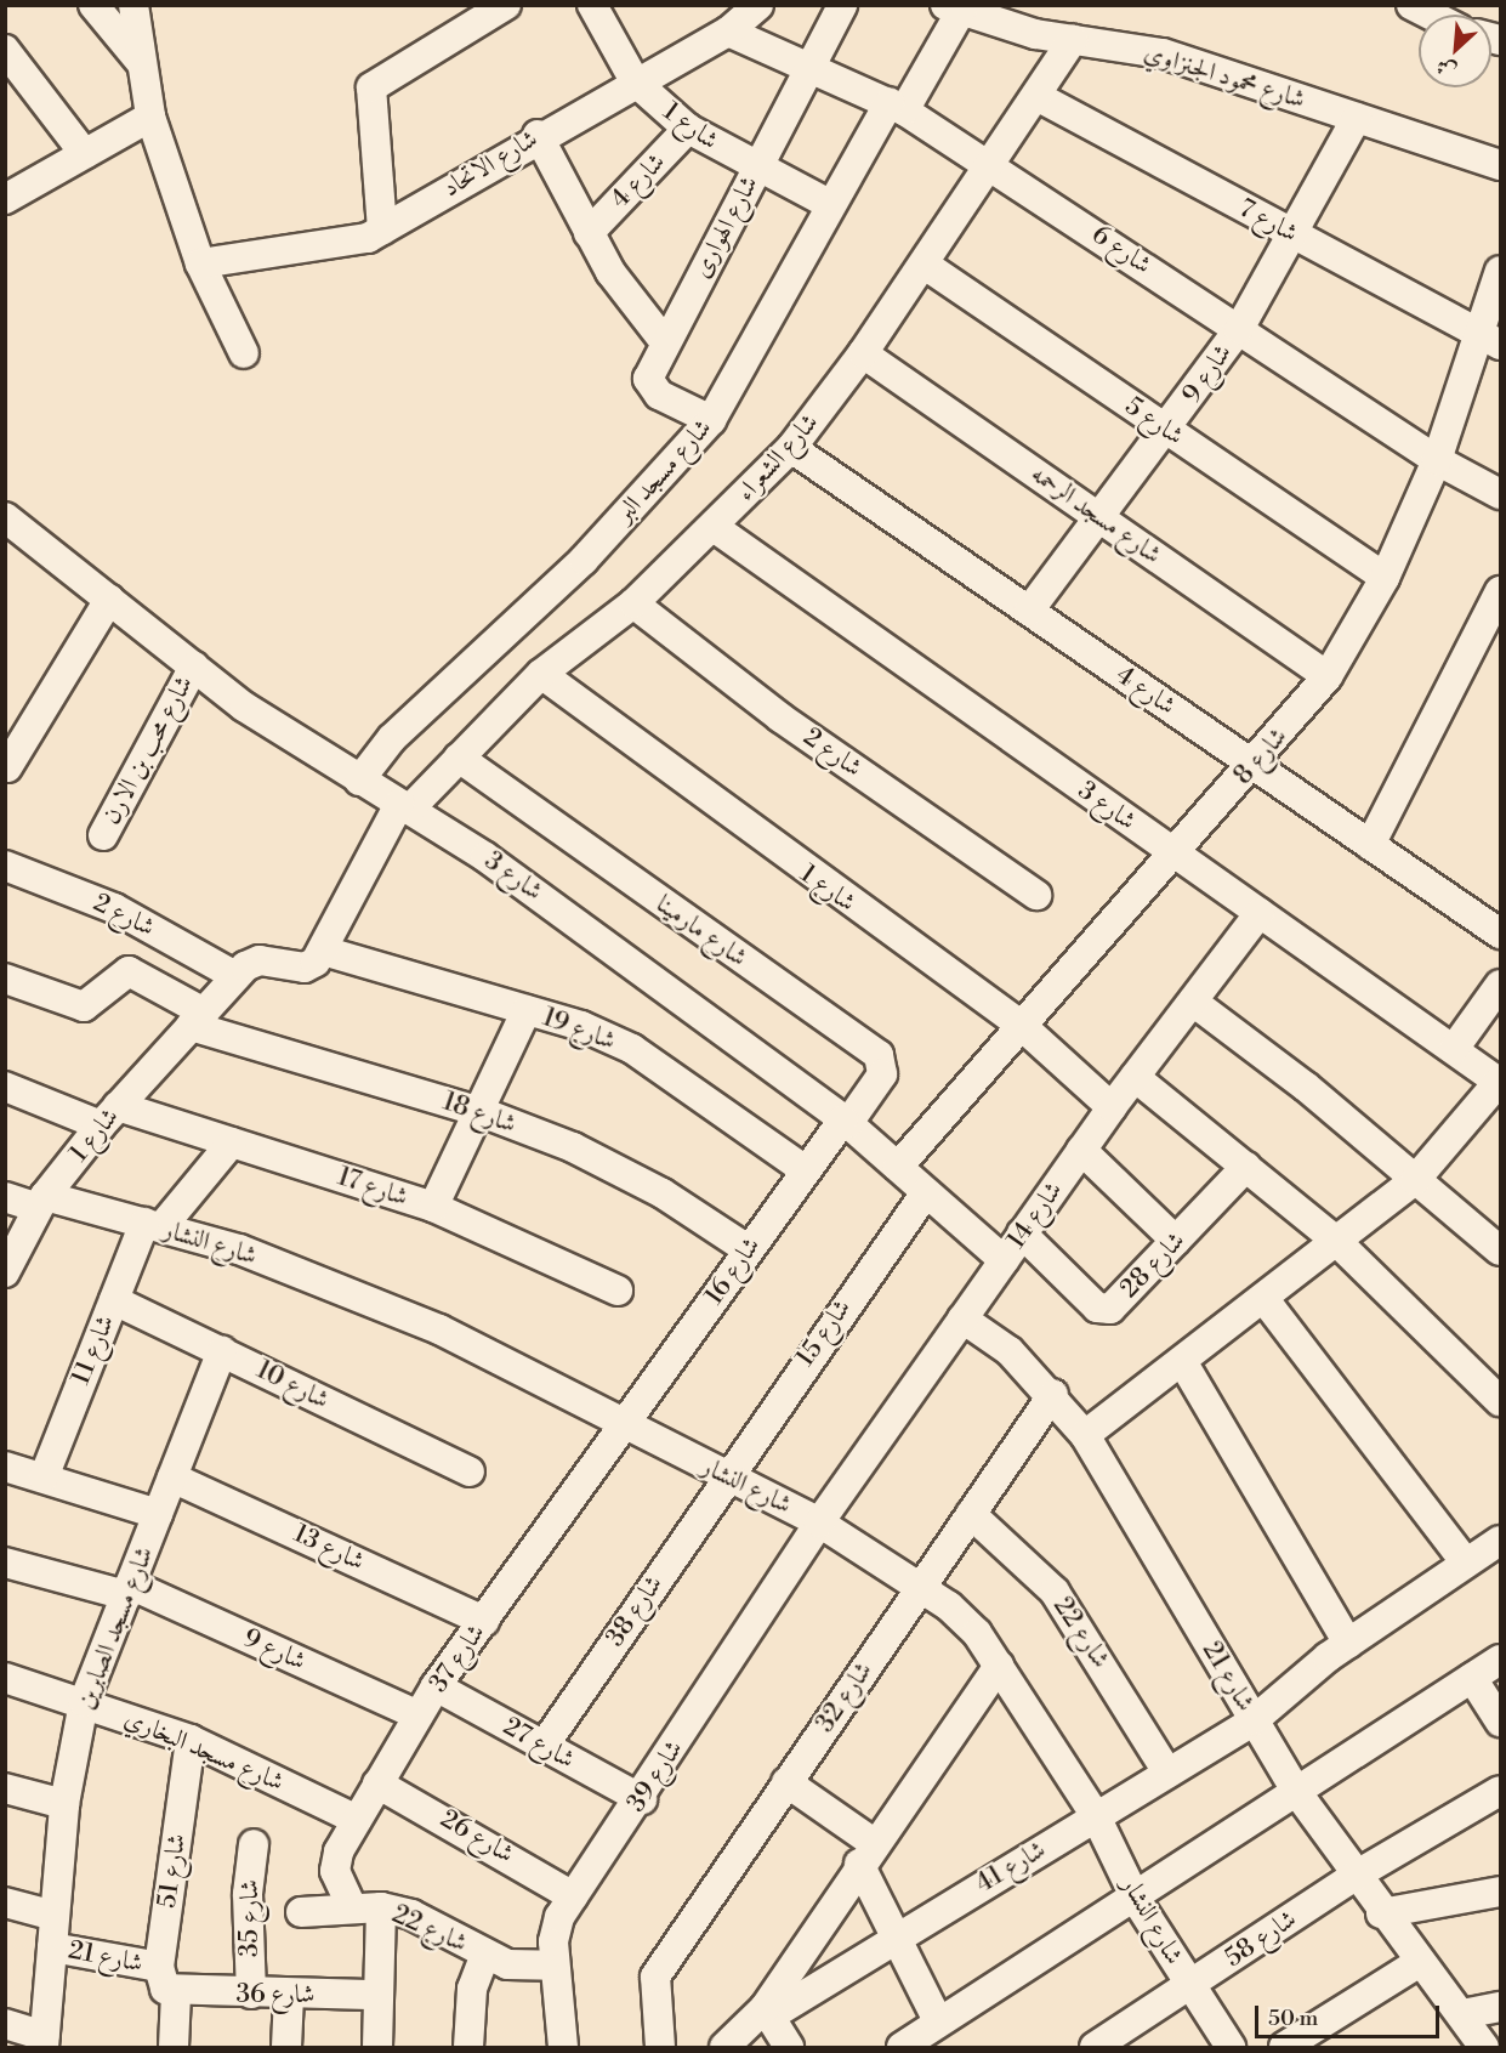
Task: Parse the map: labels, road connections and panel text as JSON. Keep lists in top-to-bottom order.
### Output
{
  "streets": {
    "street": [
      "شارع محمود الجنزاوي",
      "شارع 1",
      "شارع الاتحاد",
      "شارع 4",
      "شارع 7",
      "شارع الهوارى",
      "شارع 6",
      "شارع 9",
      "شارع 5",
      "شارع الشعراء",
      "شارع مسجد البر",
      "شارع مسجد الرحمه",
      "شارع محب بن الارن",
      "شارع 2",
      "شارع 8",
      "شارع 3",
      "شارع مارمينا",
      "شارع 19",
      "شارع 18",
      "شارع 17",
      "شارع 14",
      "شارع النشار",
      "شارع 28",
      "شارع 16",
      "شارع 15",
      "شارع 11",
      "شارع 10",
      "شارع 13",
      "شارع 38",
      "شارع مسجد الصابرين",
      "شارع 22",
      "شارع 37",
      "شارع 21",
      "شارع 32",
      "شارع 27",
      "شارع مسجد البخاري",
      "شارع 39",
      "شارع 26",
      "شارع 41",
      "شارع 51",
      "شارع 35",
      "شارع 58",
      "شارع 36"
    ]
  },
  "crossings": [
    ["شارع محمود الجنزاوي", "شارع 9"],
    ["شارع محمود الجنزاوي", "شارع الشعراء"],
    ["شارع محمود الجنزاوي", "شارع مسجد البر"],
    ["شارع 1", "شارع الاتحاد"],
    ["شارع 1", "شارع 4"],
    ["شارع 1", "شارع الهوارى"],
    ["شارع 1", "شارع الشعراء"],
    ["شارع 1", "شارع مسجد البر"],
    ["شارع 1", "شارع 2"],
    ["شارع 1", "شارع 8"],
    ["شارع 1", "شارع 19"],
    ["شارع 1", "شارع 18"],
    ["شارع 1", "شارع 17"],
    ["شارع 1", "شارع 14"],
    ["شارع 1", "شارع النشار"],
    ["شارع الاتحاد", "شارع 6"],
    ["شارع 4", "شارع 9"],
    ["شارع 4", "شارع الشعراء"],
    ["شارع 4", "شارع 8"],
    ["شارع 7", "شارع 9"],
    ["شارع 7", "شارع الشعراء"],
    ["شارع 7", "شارع 8"],
    ["شارع الهوارى", "شارع 6"],
    ["شارع الهوارى", "شارع مسجد البر"],
    ["شارع 6", "شارع 9"],
    ["شارع 6", "شارع الشعراء"],
    ["شارع 6", "شارع مسجد البر"],
    ["شارع 6", "شارع 8"],
    ["شارع 9", "شارع 5"],
    ["شارع 9", "شارع مسجد الرحمه"],
    ["شارع 9", "شارع مسجد الصابرين"],
    ["شارع 9", "شارع 37"],
    ["شارع 5", "شارع الشعراء"],
    ["شارع 5", "شارع 8"],
    ["شارع الشعراء", "شارع مسجد الرحمه"],
    ["شارع الشعراء", "شارع 2"],
    ["شارع الشعراء", "شارع 3"],
    ["شارع الشعراء", "شارع مارمينا"],
    ["شارع مسجد البر", "شارع 3"],
    ["شارع مسجد الرحمه", "شارع 8"],
    ["شارع محب بن الارن", "شارع 3"],
    ["شارع 8", "شارع 3"],
    ["شارع 3", "شارع مارمينا"],
    ["شارع 3", "شارع 14"],
    ["شارع 3", "شارع 16"],
    ["شارع 3", "شارع 15"],
    ["شارع مارمينا", "شارع 16"],
    ["شارع 19", "شارع 16"],
    ["شارع 18", "شارع 16"],
    ["شارع 17", "شارع 11"],
    ["شارع 14", "شارع النشار"],
    ["شارع 14", "شارع 28"],
    ["شارع 14", "شارع 21"],
    ["شارع 14", "شارع 39"],
    ["شارع النشار", "شارع 16"],
    ["شارع النشار", "شارع 15"],
    ["شارع النشار", "شارع 11"],
    ["شارع النشار", "شارع 38"],
    ["شارع النشار", "شارع 37"],
    ["شارع النشار", "شارع 32"],
    ["شارع النشار", "شارع 39"],
    ["شارع النشار", "شارع 41"],
    ["شارع النشار", "شارع 58"],
    ["شارع 16", "شارع 37"],
    ["شارع 15", "شارع 38"],
    ["شارع 11", "شارع 10"],
    ["شارع 10", "شارع مسجد الصابرين"],
    ["شارع 13", "شارع مسجد الصابرين"],
    ["شارع 13", "شارع 37"],
    ["شارع 38", "شارع 27"],
    ["شارع مسجد الصابرين", "شارع 21"],
    ["شارع مسجد الصابرين", "شارع مسجد البخاري"],
    ["شارع 22", "شارع 37"],
    ["شارع 22", "شارع 32"],
    ["شارع 22", "شارع 39"],
    ["شارع 22", "شارع 41"],
    ["شارع 37", "شارع 27"],
    ["شارع 37", "شارع مسجد البخاري"],
    ["شارع 37", "شارع 26"],
    ["شارع 21", "شارع 32"],
    ["شارع 21", "شارع 41"],
    ["شارع 21", "شارع 51"],
    ["شارع 21", "شارع 58"],
    ["شارع 27", "شارع 39"],
    ["شارع مسجد البخاري", "شارع 51"],
    ["شارع 39", "شارع 26"],
    ["شارع 35", "شارع 36"]
  ],
  "scale_bar": "50 m",
  "north": "bottom left"
}
